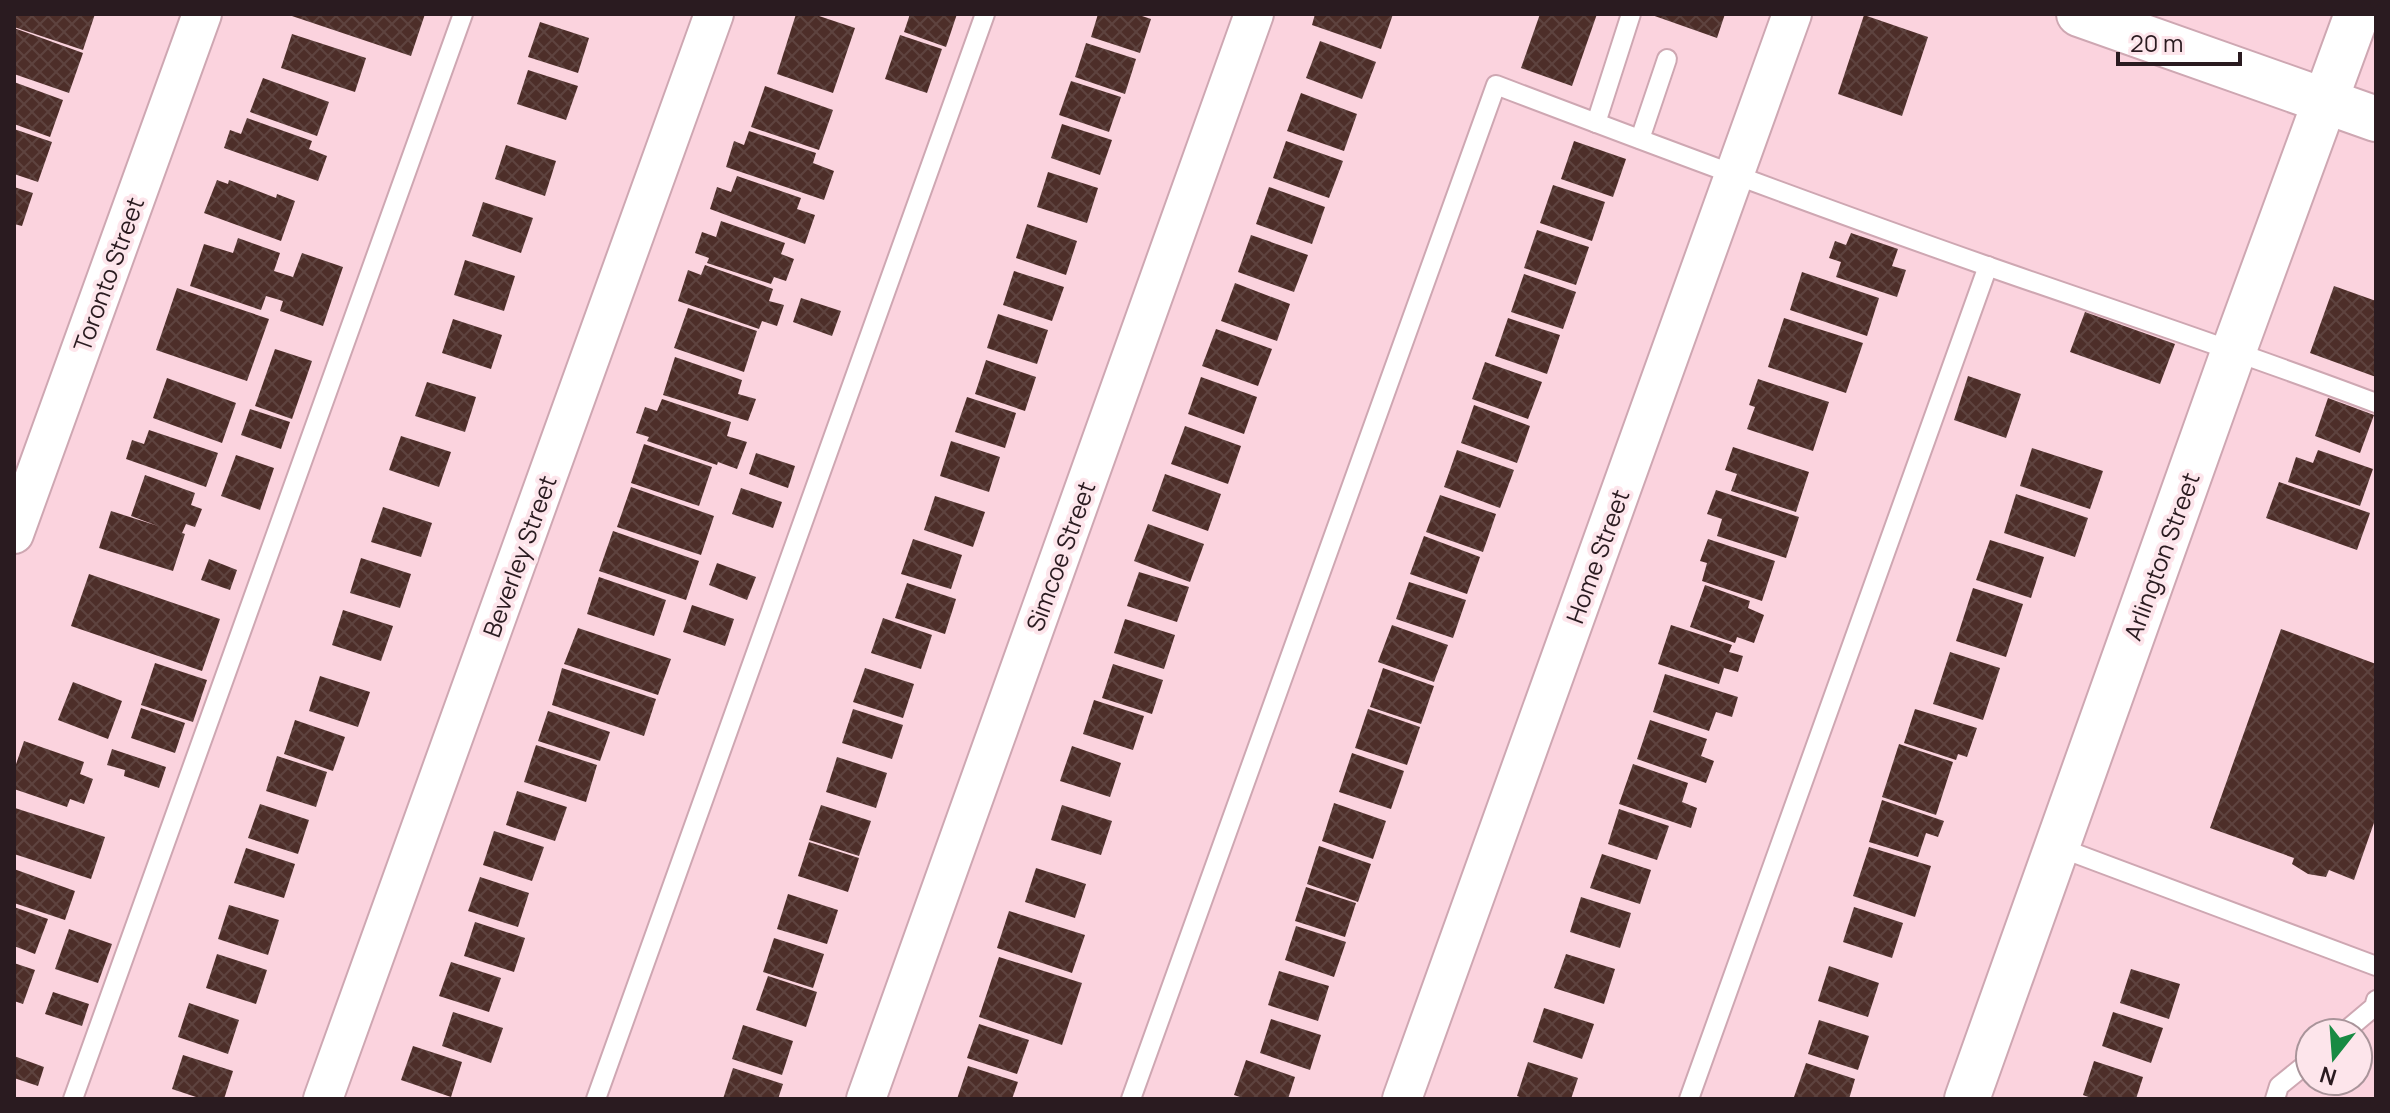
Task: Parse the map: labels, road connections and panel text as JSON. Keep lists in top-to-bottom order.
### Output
{
  "streets": {
    "main road": ["Arlington Street"],
    "street": [
      "Toronto Street",
      "Beverley Street",
      "Simcoe Street",
      "Home Street"
    ]
  },
  "scale_bar": "20 m",
  "north": "bottom"
}
